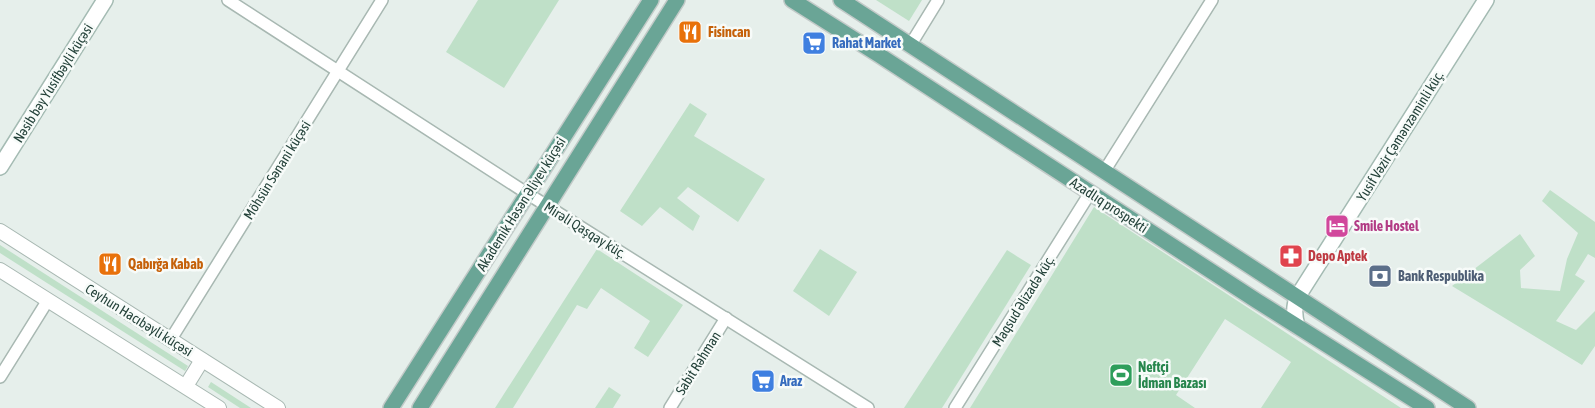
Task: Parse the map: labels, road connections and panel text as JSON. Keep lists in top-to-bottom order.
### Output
{
  "streets": {
    "main road": [
      "Nəsib bəy Yusifbəyli küçəsi",
      "Yusif Vəzir Çəmənzəminli küç.",
      "Akademik Həsən Əliyev küçəsi",
      "Azadlıq prospekti"
    ],
    "street": [
      "Möhsün Sənani küçəsi",
      "Mirəli Qaşqay küç.",
      "Maqsud Əlizadə küç.",
      "Ceyhun Hacıbəyli küçəsi",
      "Sabit Rəhman"
    ]
  },
  "crossings": [
    ["Yusif Vəzir Çəmənzəminli küç.", "Azadlıq prospekti"],
    ["Möhsün Sənani küçəsi", "Mirəli Qaşqay küç."],
    ["Möhsün Sənani küçəsi", "Ceyhun Hacıbəyli küçəsi"],
    ["Akademik Həsən Əliyev küçəsi", "Mirəli Qaşqay küç."],
    ["Azadlıq prospekti", "Maqsud Əlizadə küç."],
    ["Mirəli Qaşqay küç.", "Sabit Rəhman"]
  ],
  "places": {
    "restaurant": ["Fisincan", "Qabırğa Kabab"],
    "supermarket": ["Rahat Market", "Araz"],
    "hotel": ["Smile Hostel"],
    "pharmacy": ["Depo Aptek"],
    "bank": ["Bank Respublika"],
    "sports": ["Neftçi İdman Bazası"]
  }
}
